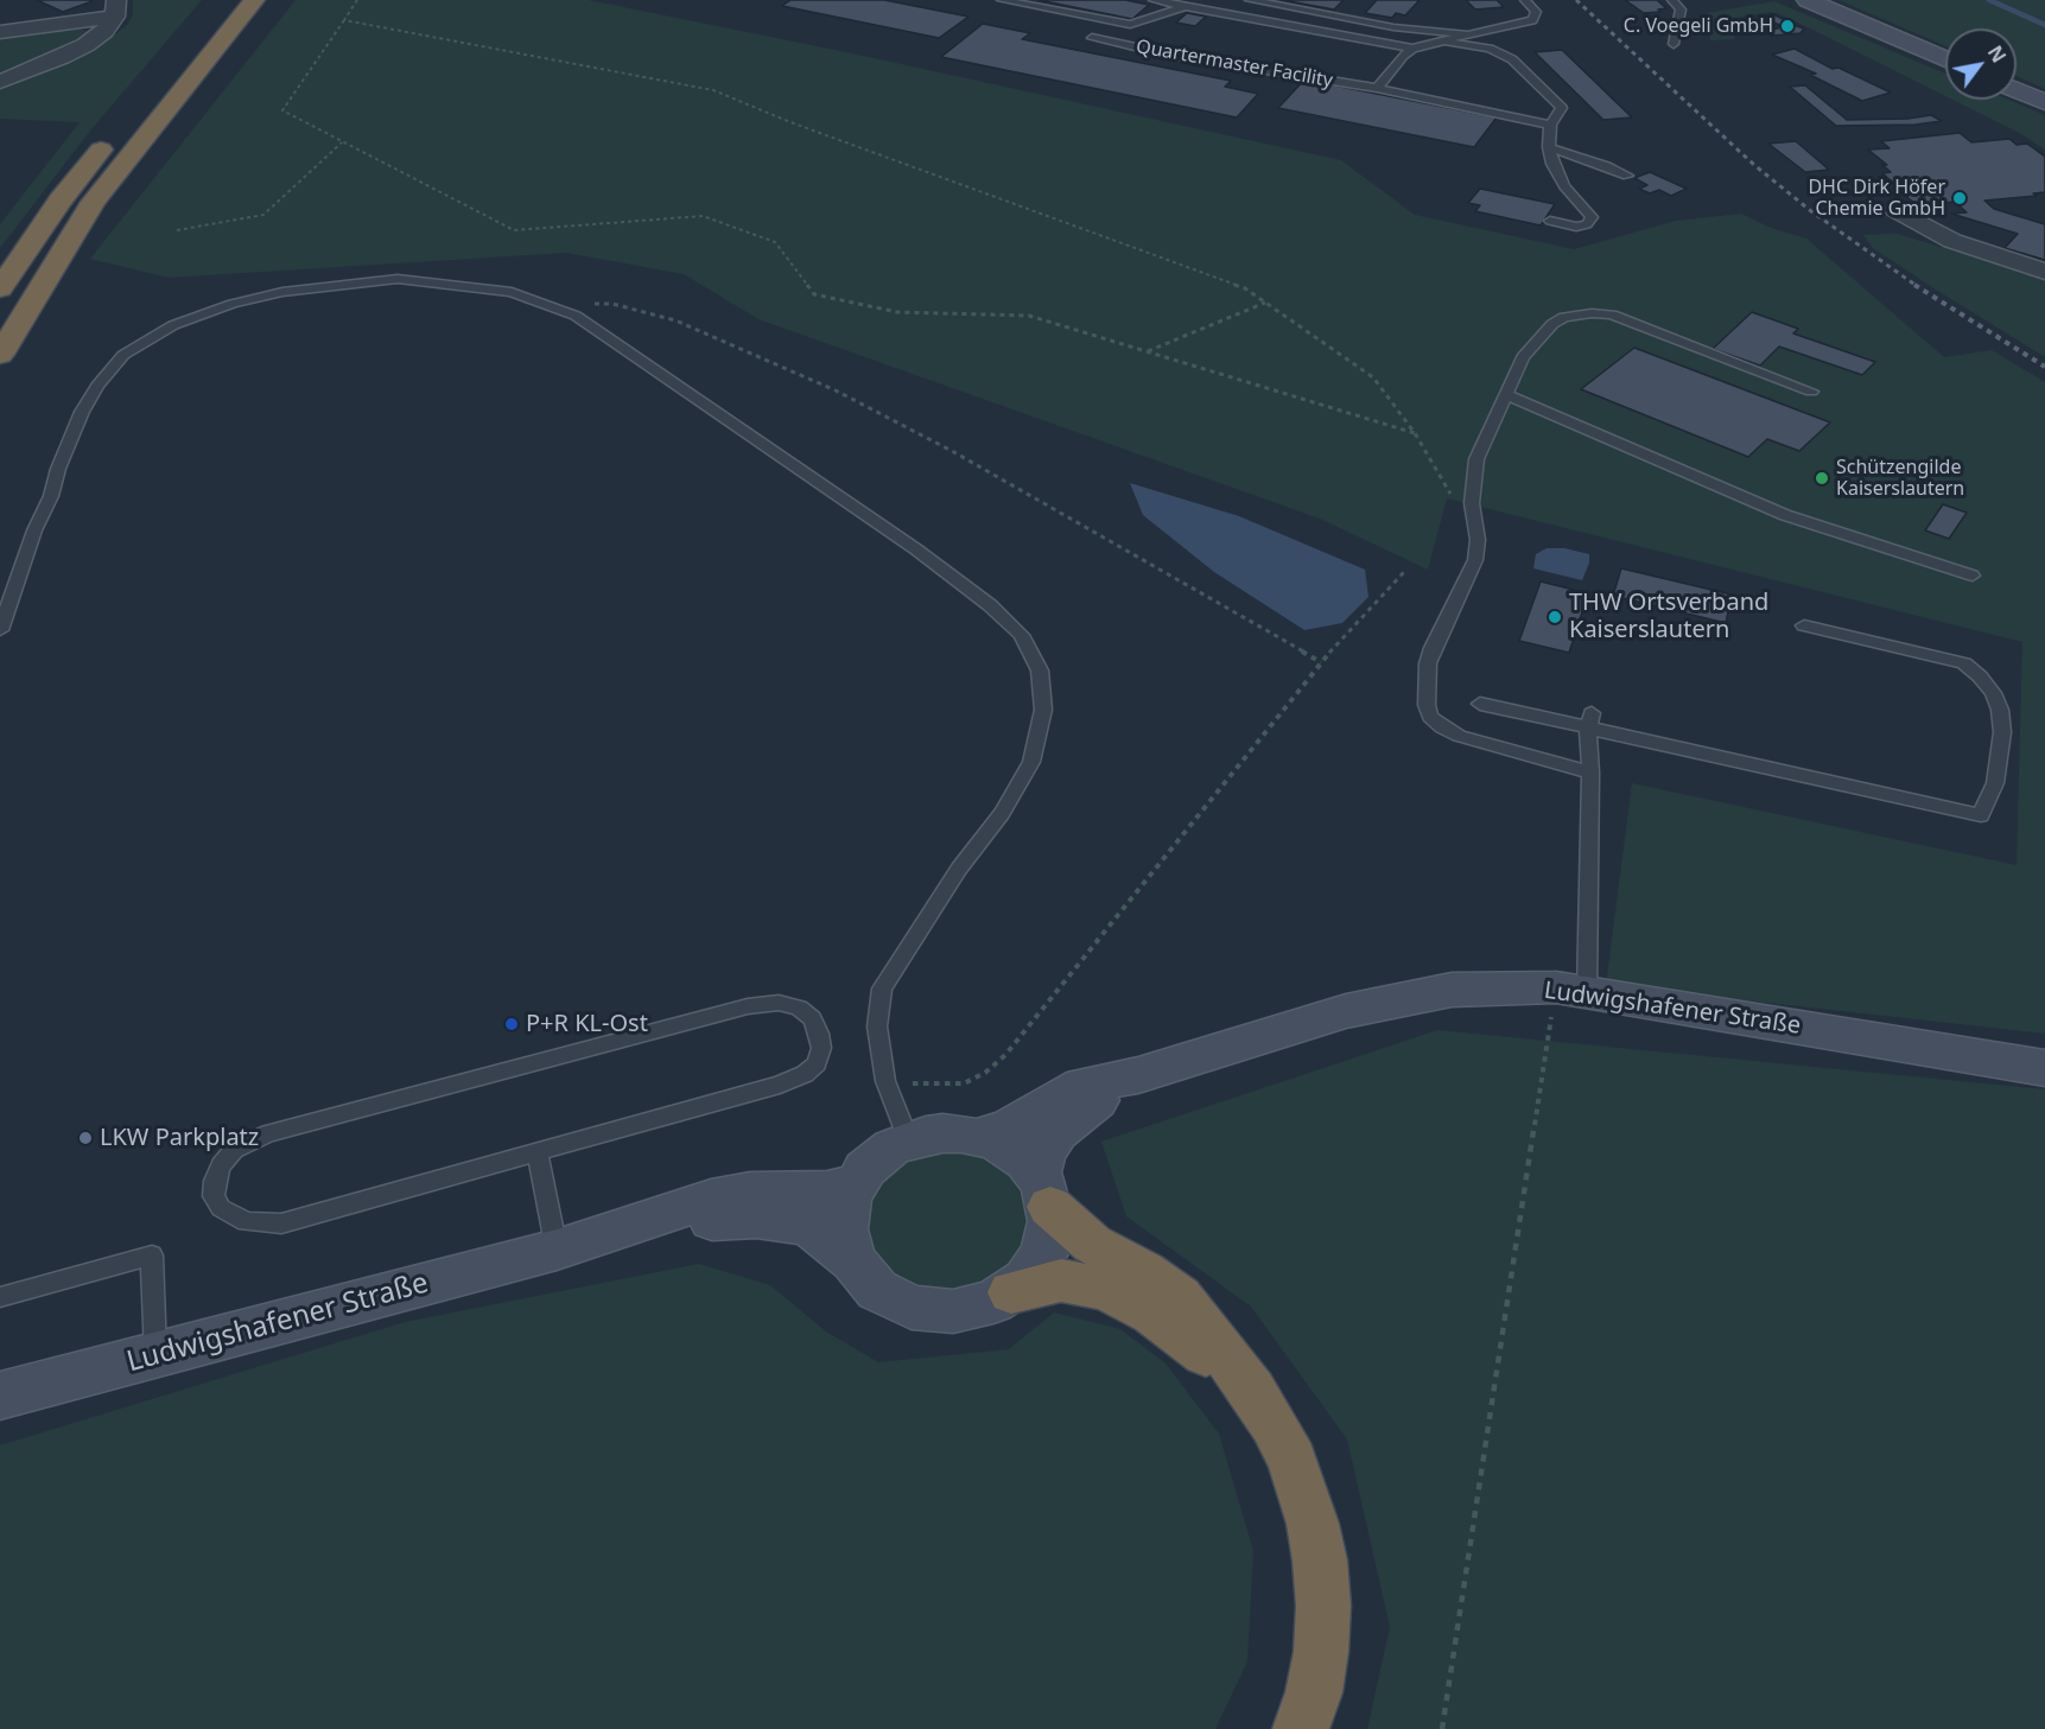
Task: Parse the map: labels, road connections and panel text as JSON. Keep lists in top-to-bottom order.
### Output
{
  "streets": {
    "street": ["Ludwigshafener Straße"],
    "lane": ["Quartermaster Facility"]
  },
  "places": [
    "C. Voegeli GmbH",
    "DHC Dirk Höfer Chemie GmbH",
    "Schützengilde Kaiserslautern",
    "THW Ortsverband Kaiserslautern",
    "P+R KL-Ost",
    "LKW Parkplatz"
  ],
  "north": "top right"
}
